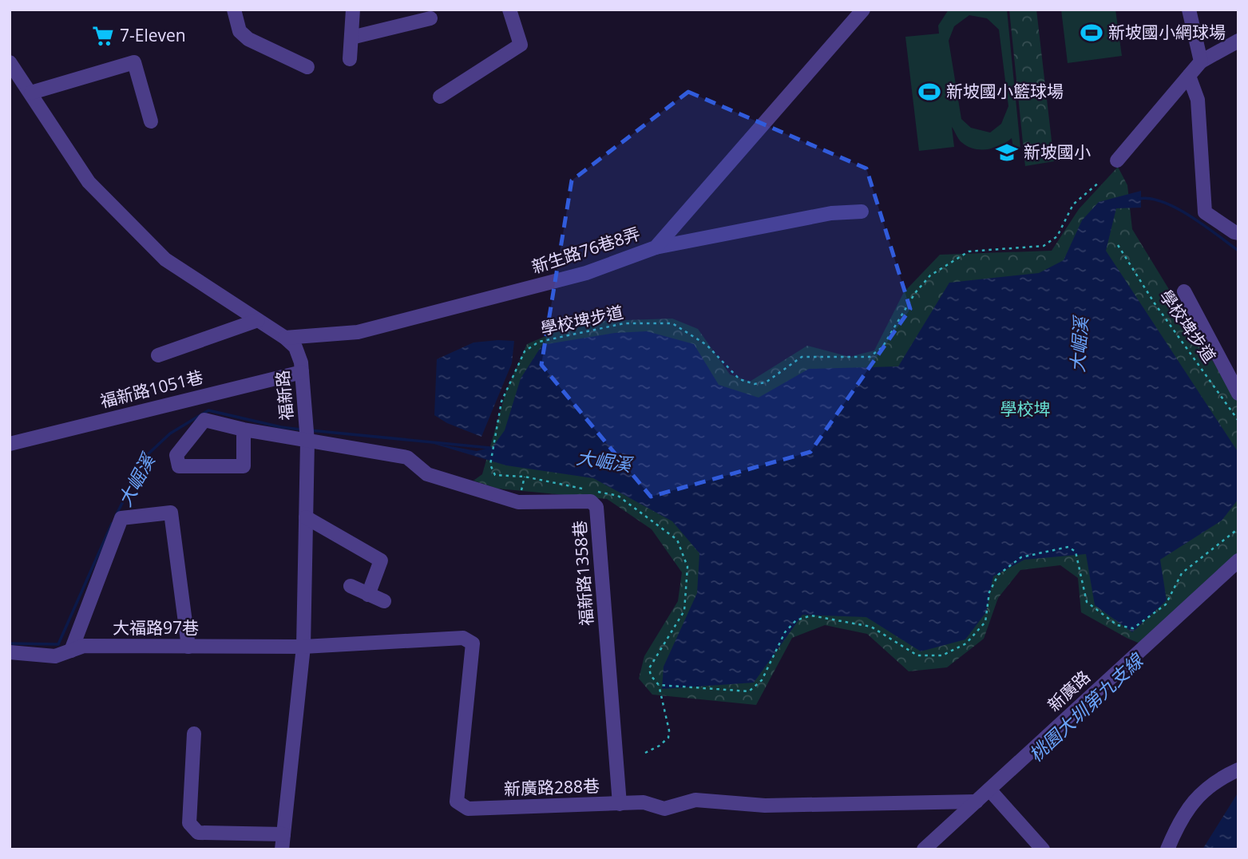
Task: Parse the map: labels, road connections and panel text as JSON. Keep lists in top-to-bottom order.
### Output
{
  "streets": {
    "street": [
      "新生路76巷8弄",
      "福新路1051巷",
      "福新路",
      "福新路1358巷",
      "大福路97巷",
      "新廣路",
      "新廣路288巷"
    ],
    "path": ["學校埤步道"]
  },
  "crossings": [
    ["新生路76巷8弄", "福新路"],
    ["福新路1051巷", "福新路"],
    ["福新路", "福新路1358巷"],
    ["福新路", "大福路97巷"],
    ["福新路", "新廣路288巷"],
    ["福新路1358巷", "新廣路288巷"],
    ["大福路97巷", "新廣路288巷"],
    ["新廣路", "新廣路288巷"]
  ],
  "water": ["大崛溪", "桃園大圳第九支線"],
  "parks": ["學校埤"],
  "places": {
    "sports": ["新坡國小網球場", "新坡國小籃球場"],
    "supermarket": ["7-Eleven"],
    "school or university": ["新坡國小"]
  }
}
